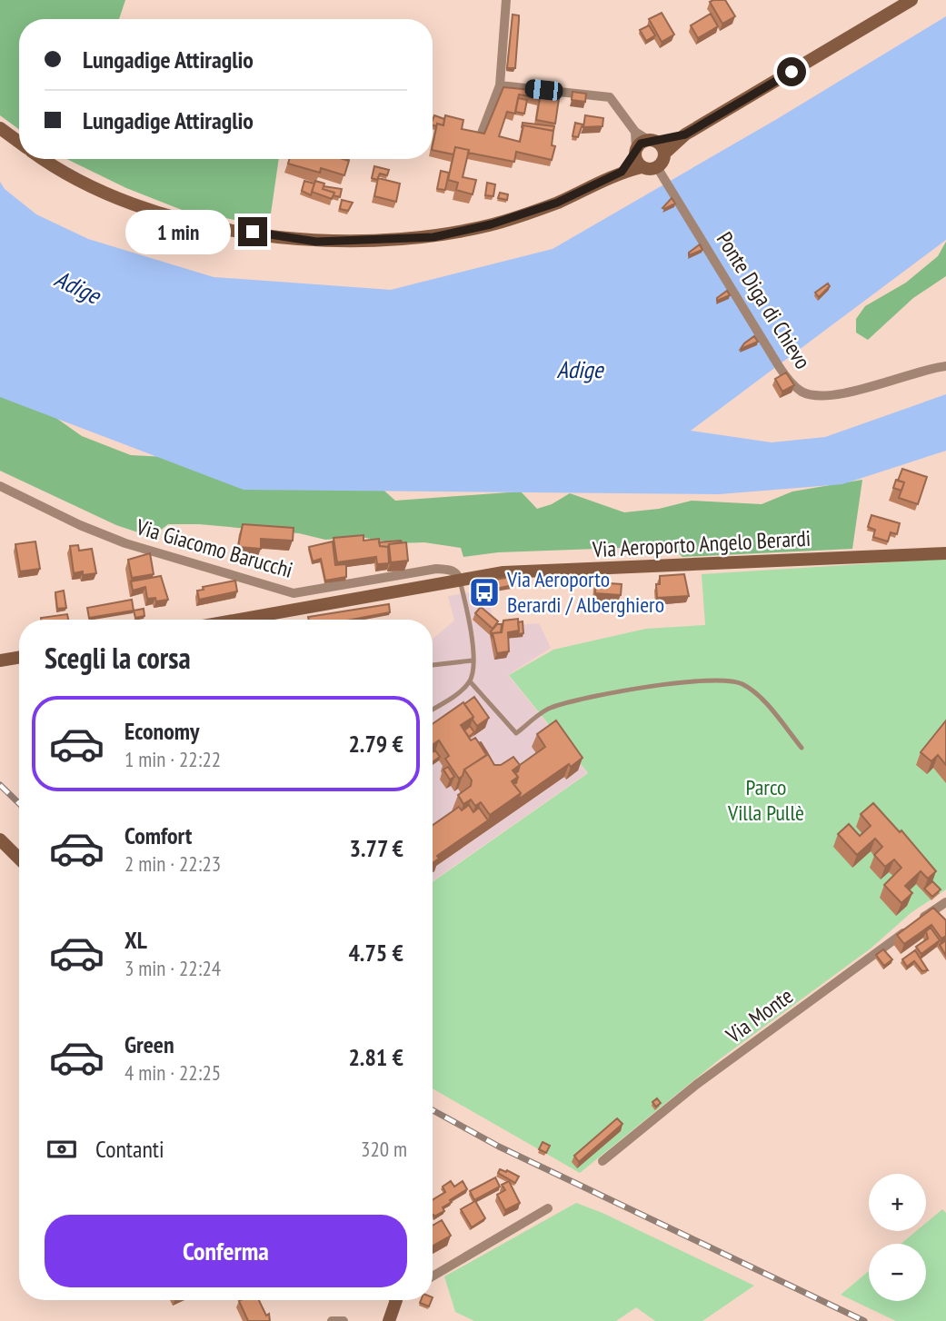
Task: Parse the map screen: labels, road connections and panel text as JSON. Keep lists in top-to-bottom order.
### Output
{
  "streets": {
    "street": [
      "Ponte Diga di Chievo",
      "Via Aeroporto Angelo Berardi",
      "Via Giacomo Barucchi",
      "Via Monte"
    ]
  },
  "crossings": [
    ["Via Aeroporto Angelo Berardi", "Via Giacomo Barucchi"]
  ],
  "water": ["Adige"],
  "parks": ["Parco Villa Pullè"],
  "places": {
    "bus stop": ["Via Aeroporto Berardi / Alberghiero"]
  },
  "page": {
    "banner": ["Lungadige Attiraglio", "Lungadige Attiraglio"],
    "bubble": "1 min",
    "heading": "Scegli la corsa",
    "list": [
      {
        "name": "Economy",
        "note": "1 min · 22:22",
        "value": "2.79 €"
      },
      {
        "name": "Comfort",
        "note": "2 min · 22:23",
        "value": "3.77 €"
      },
      {
        "name": "XL",
        "note": "3 min · 22:24",
        "value": "4.75 €"
      },
      {
        "name": "Green",
        "note": "4 min · 22:25",
        "value": "2.81 €"
      }
    ],
    "pay": ["Contanti", "320 m"],
    "map_buttons": ["+", "−"],
    "buttons": "Conferma"
  }
}
